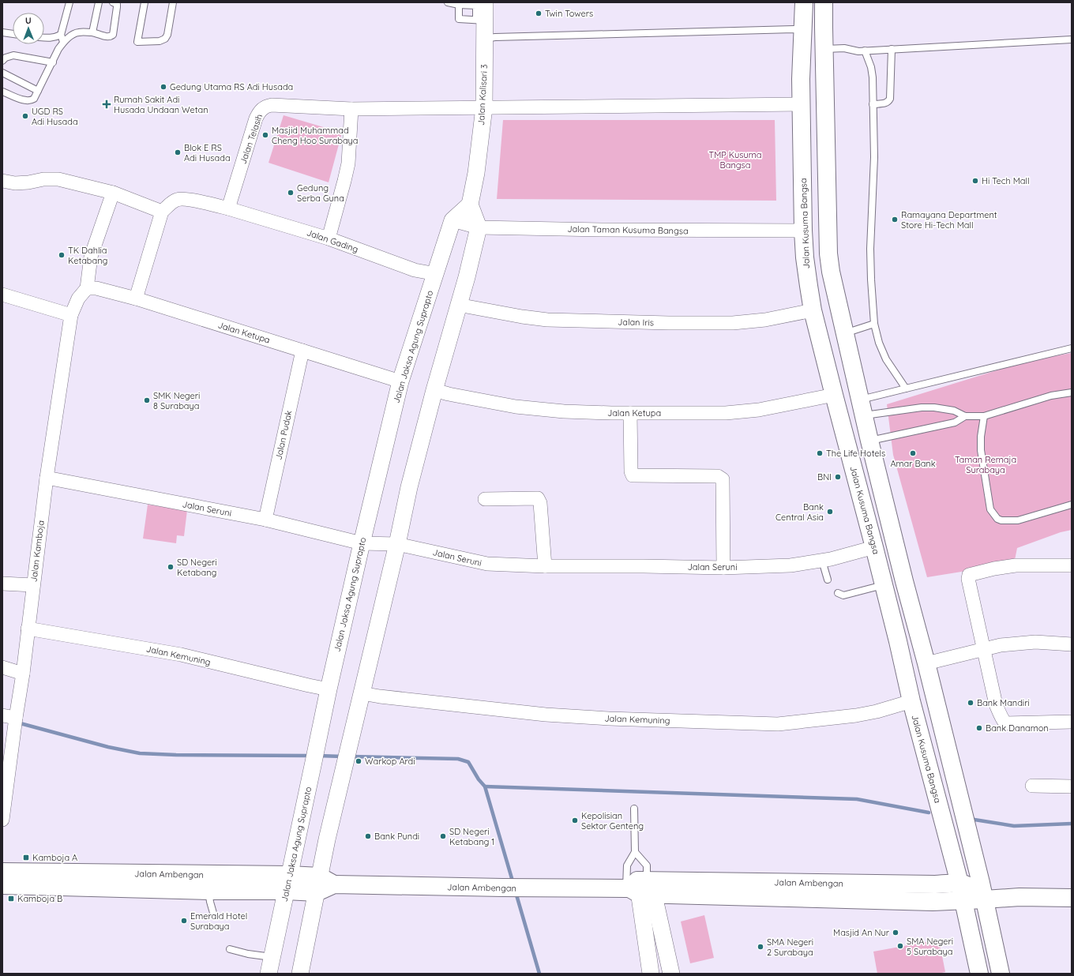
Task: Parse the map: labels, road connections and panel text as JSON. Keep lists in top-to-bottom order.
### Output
{
  "streets": {
    "main road": ["Jalan Kusuma Bangsa", "Jalan Ambengan"],
    "street": [
      "Jalan Kalisari 3",
      "Jalan Telasih",
      "Jalan Taman Kusuma Bangsa",
      "Jalan Gading",
      "Jalan Iris",
      "Jalan Ketupa",
      "Jalan Jaksa Agung Suprapto",
      "Jalan Pudak",
      "Jalan Seruni",
      "Jalan Kamboja",
      "Jalan Kemuning"
    ]
  },
  "crossings": [
    ["Jalan Kalisari 3", "Jalan Telasih"],
    ["Jalan Telasih", "Jalan Gading"],
    ["Jalan Kusuma Bangsa", "Jalan Taman Kusuma Bangsa"],
    ["Jalan Kusuma Bangsa", "Jalan Iris"],
    ["Jalan Kusuma Bangsa", "Jalan Ketupa"],
    ["Jalan Kusuma Bangsa", "Jalan Seruni"],
    ["Jalan Kusuma Bangsa", "Jalan Kemuning"],
    ["Jalan Kusuma Bangsa", "Jalan Ambengan"],
    ["Jalan Taman Kusuma Bangsa", "Jalan Jaksa Agung Suprapto"],
    ["Jalan Gading", "Jalan Jaksa Agung Suprapto"],
    ["Jalan Ketupa", "Jalan Jaksa Agung Suprapto"],
    ["Jalan Ketupa", "Jalan Pudak"],
    ["Jalan Ketupa", "Jalan Kamboja"],
    ["Jalan Jaksa Agung Suprapto", "Jalan Seruni"],
    ["Jalan Jaksa Agung Suprapto", "Jalan Kemuning"],
    ["Jalan Jaksa Agung Suprapto", "Jalan Ambengan"],
    ["Jalan Pudak", "Jalan Seruni"],
    ["Jalan Seruni", "Jalan Kamboja"],
    ["Jalan Kamboja", "Jalan Kemuning"]
  ],
  "parks": ["TMP Kusuma Bangsa", "Taman Remaja Surabaya"],
  "places": {
    "other": [
      "Twin Towers",
      "Gedung Utama RS Adi Husada",
      "UGD RS Adi Husada",
      "Masjid Muhammad Cheng Hoo Surabaya",
      "Blok E RS Adi Husada",
      "Hi Tech Mall",
      "Gedung Serba Guna",
      "Ramayana Department Store Hi-Tech Mall",
      "TK Dahlia Ketabang",
      "SMK Negeri 8 Surabaya",
      "The Life Hotels",
      "Amar Bank",
      "BNI",
      "Bank Central Asia",
      "SD Negeri Ketabang",
      "Bank Mandiri",
      "Bank Danamon",
      "Warkop Ardi",
      "Kepolisian Sektor Genteng",
      "Bank Pundi",
      "SD Negeri Ketabang 1",
      "Emerald Hotel Surabaya",
      "Masjid An Nur",
      "SMA Negeri 5 Surabaya",
      "SMA Negeri 2 Surabaya"
    ],
    "health": ["Rumah Sakit Adi Husada Undaan Wetan"],
    "transit": ["Kamboja A", "Kamboja B"]
  },
  "north": "top"
}
